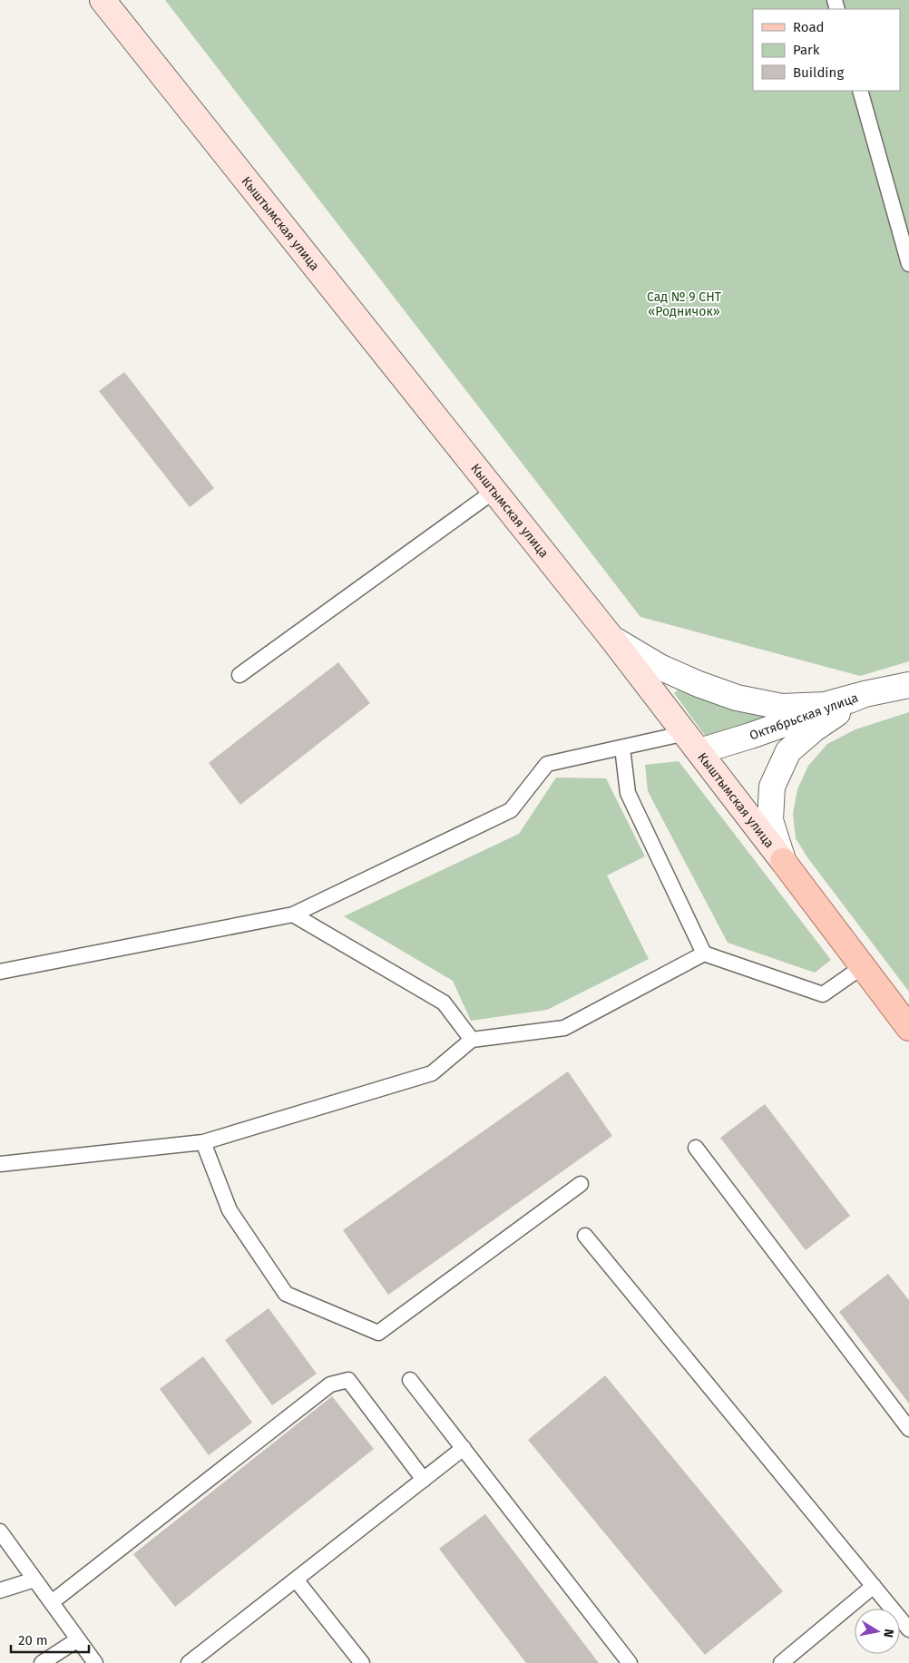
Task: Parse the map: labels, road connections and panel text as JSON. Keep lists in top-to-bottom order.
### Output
{
  "streets": {
    "main road": ["Кыштымская улица"],
    "street": ["Октябрьская улица"]
  },
  "crossings": [
    ["Кыштымская улица", "Октябрьская улица"]
  ],
  "parks": ["Сад № 9 СНТ «Родничок»"],
  "legend": ["Road", "Park", "Building"],
  "scale_bar": "20 m",
  "north": "right"
}
